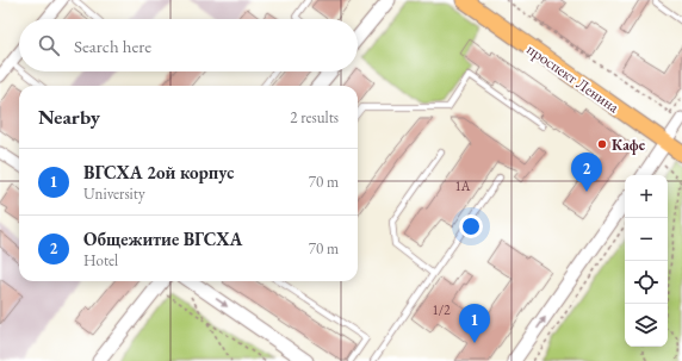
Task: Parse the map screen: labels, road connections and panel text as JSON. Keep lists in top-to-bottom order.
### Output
{
  "streets": {
    "main road": ["проспект Ленина"]
  },
  "places": ["Кафе"],
  "house_numbers": ["1А", "1/2"],
  "page": {
    "search": "Search here",
    "heading": ["Nearby", "2 results"],
    "list": [
      {
        "mark": "1",
        "name": "ВГСХА 2ой корпус",
        "note": "University",
        "value": "70 m"
      },
      {
        "mark": "2",
        "name": "Общежитие ВГСХА",
        "note": "Hotel",
        "value": "70 m"
      }
    ],
    "pins": ["2", "1"],
    "map_buttons": ["+", "−"]
  }
}
